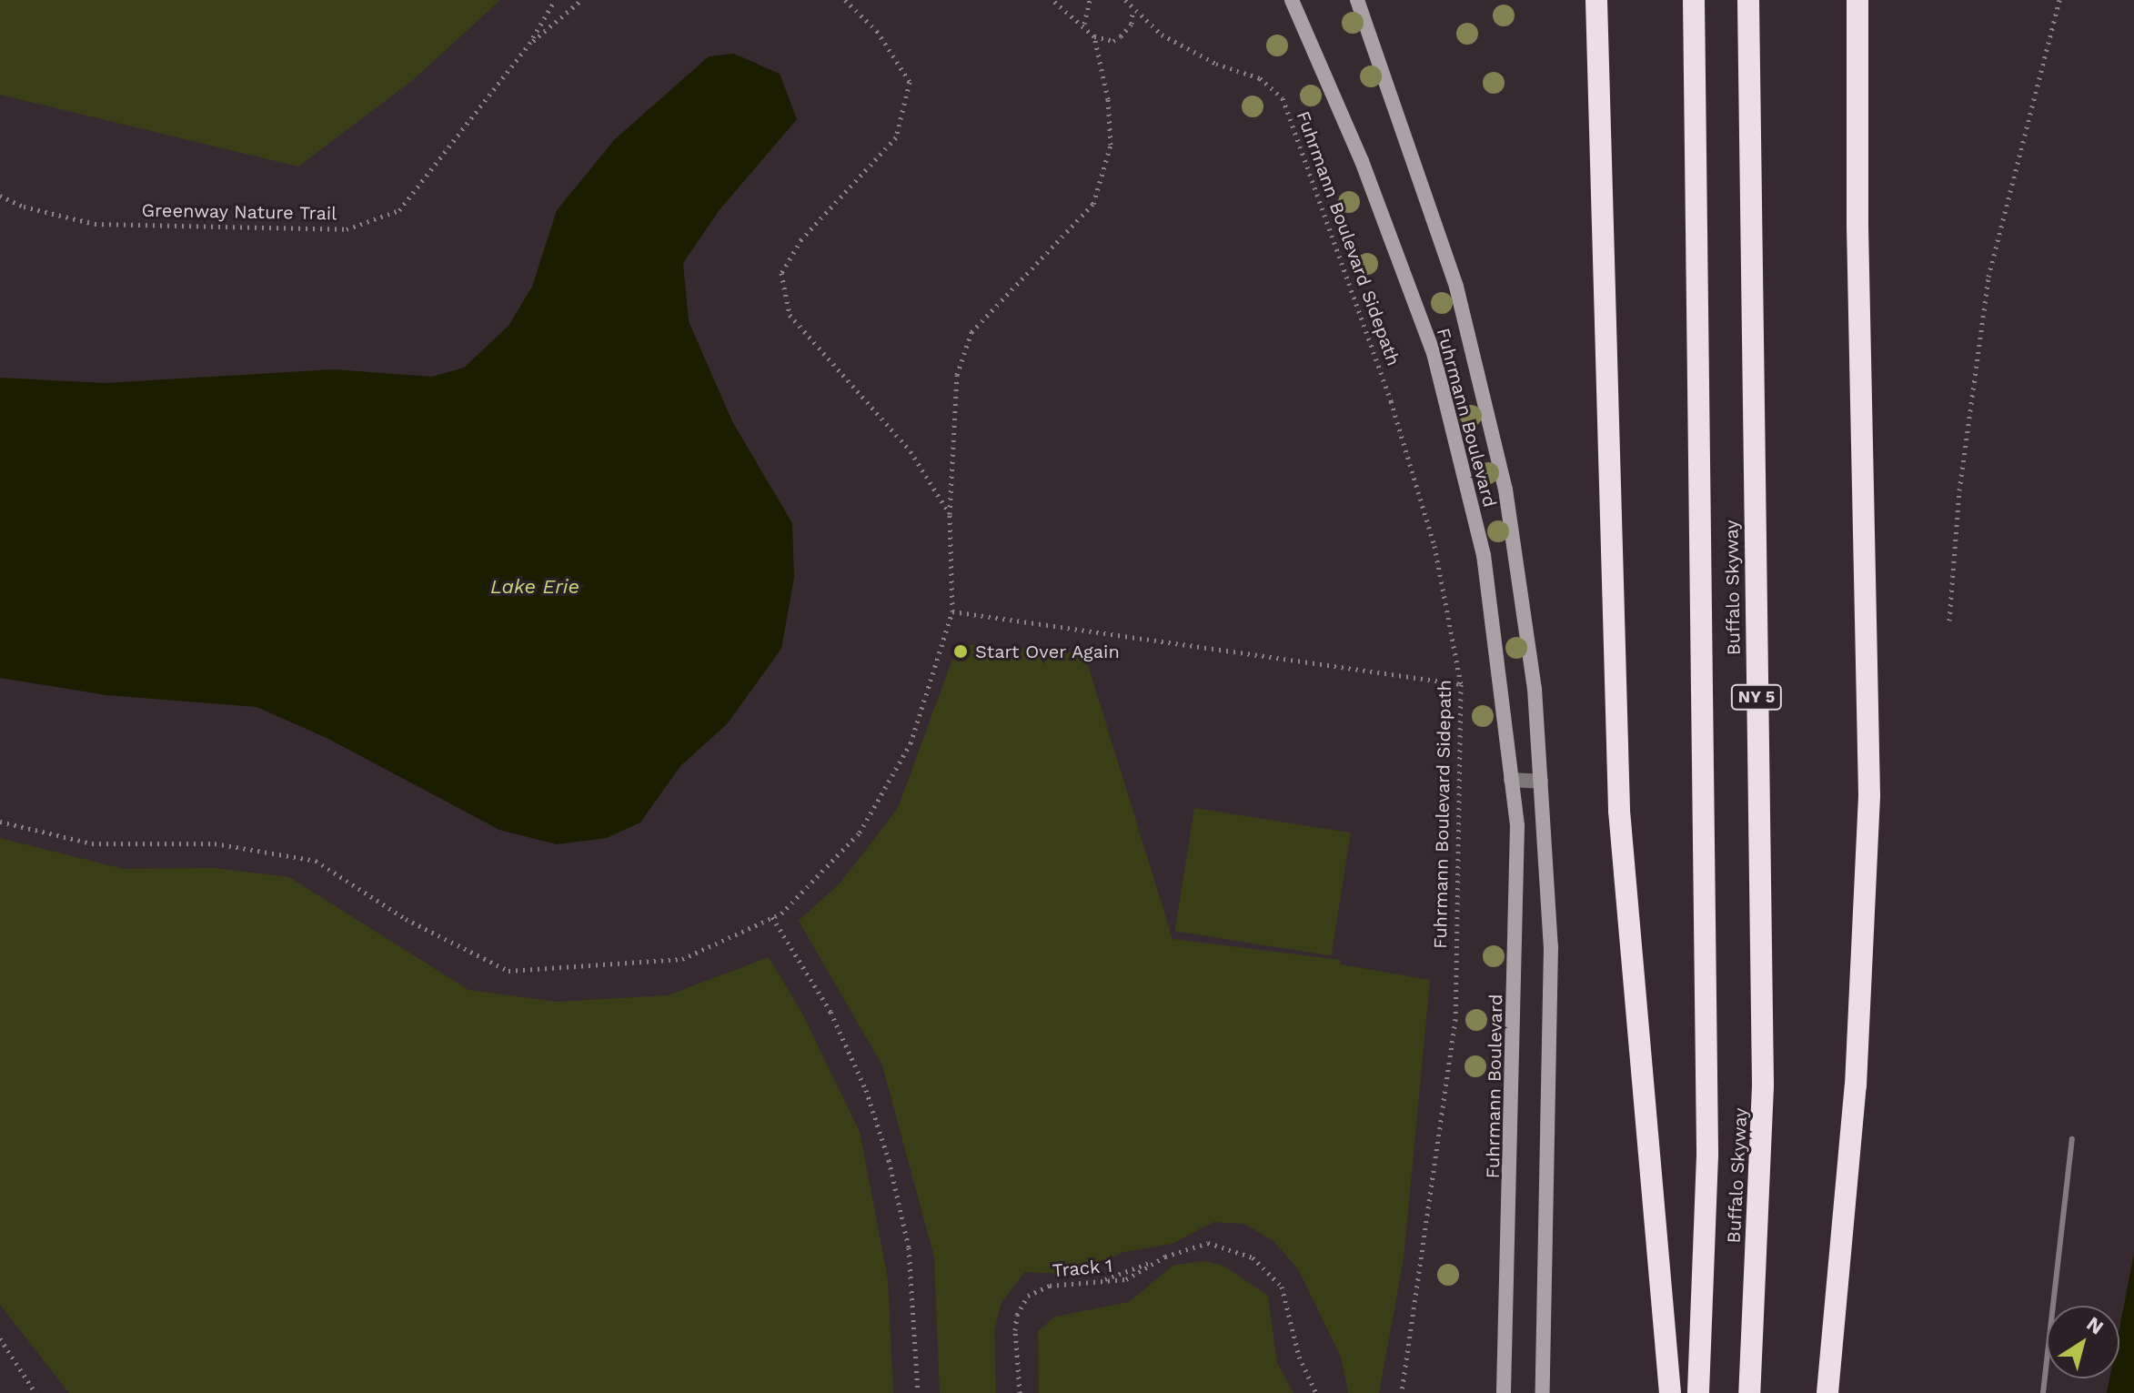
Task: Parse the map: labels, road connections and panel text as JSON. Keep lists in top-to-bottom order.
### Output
{
  "streets": {
    "highway": ["Buffalo Skyway", "NY 5"],
    "street": ["Fuhrmann Boulevard"],
    "path": ["Greenway Nature Trail", "Fuhrmann Boulevard Sidepath", "Track 1"]
  },
  "water": ["Lake Erie"],
  "places": ["Start Over Again"],
  "north": "top right"
}
